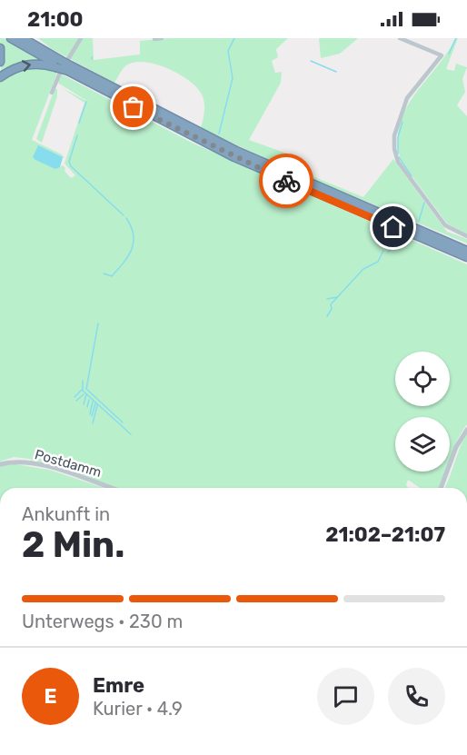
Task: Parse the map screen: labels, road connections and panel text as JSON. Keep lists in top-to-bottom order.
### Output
{
  "streets": {
    "street": ["Postdamm"]
  },
  "page": {
    "status": "21:00",
    "heading": ["2 Min.", "Ankunft in", "21:02–21:07"],
    "panel": ["Emre", "Kurier · 4.9"],
    "bar": "Unterwegs · 230 m",
    "round": "E"
  }
}
